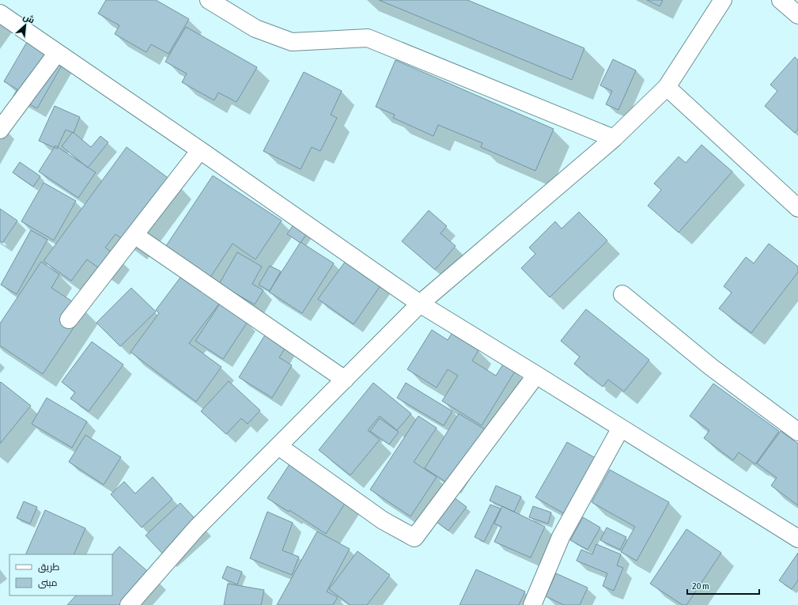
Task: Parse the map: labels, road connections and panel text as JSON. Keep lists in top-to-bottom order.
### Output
{
  "legend": ["طريق", "مبنى"],
  "scale_bar": "20 m",
  "north": "top right"
}
